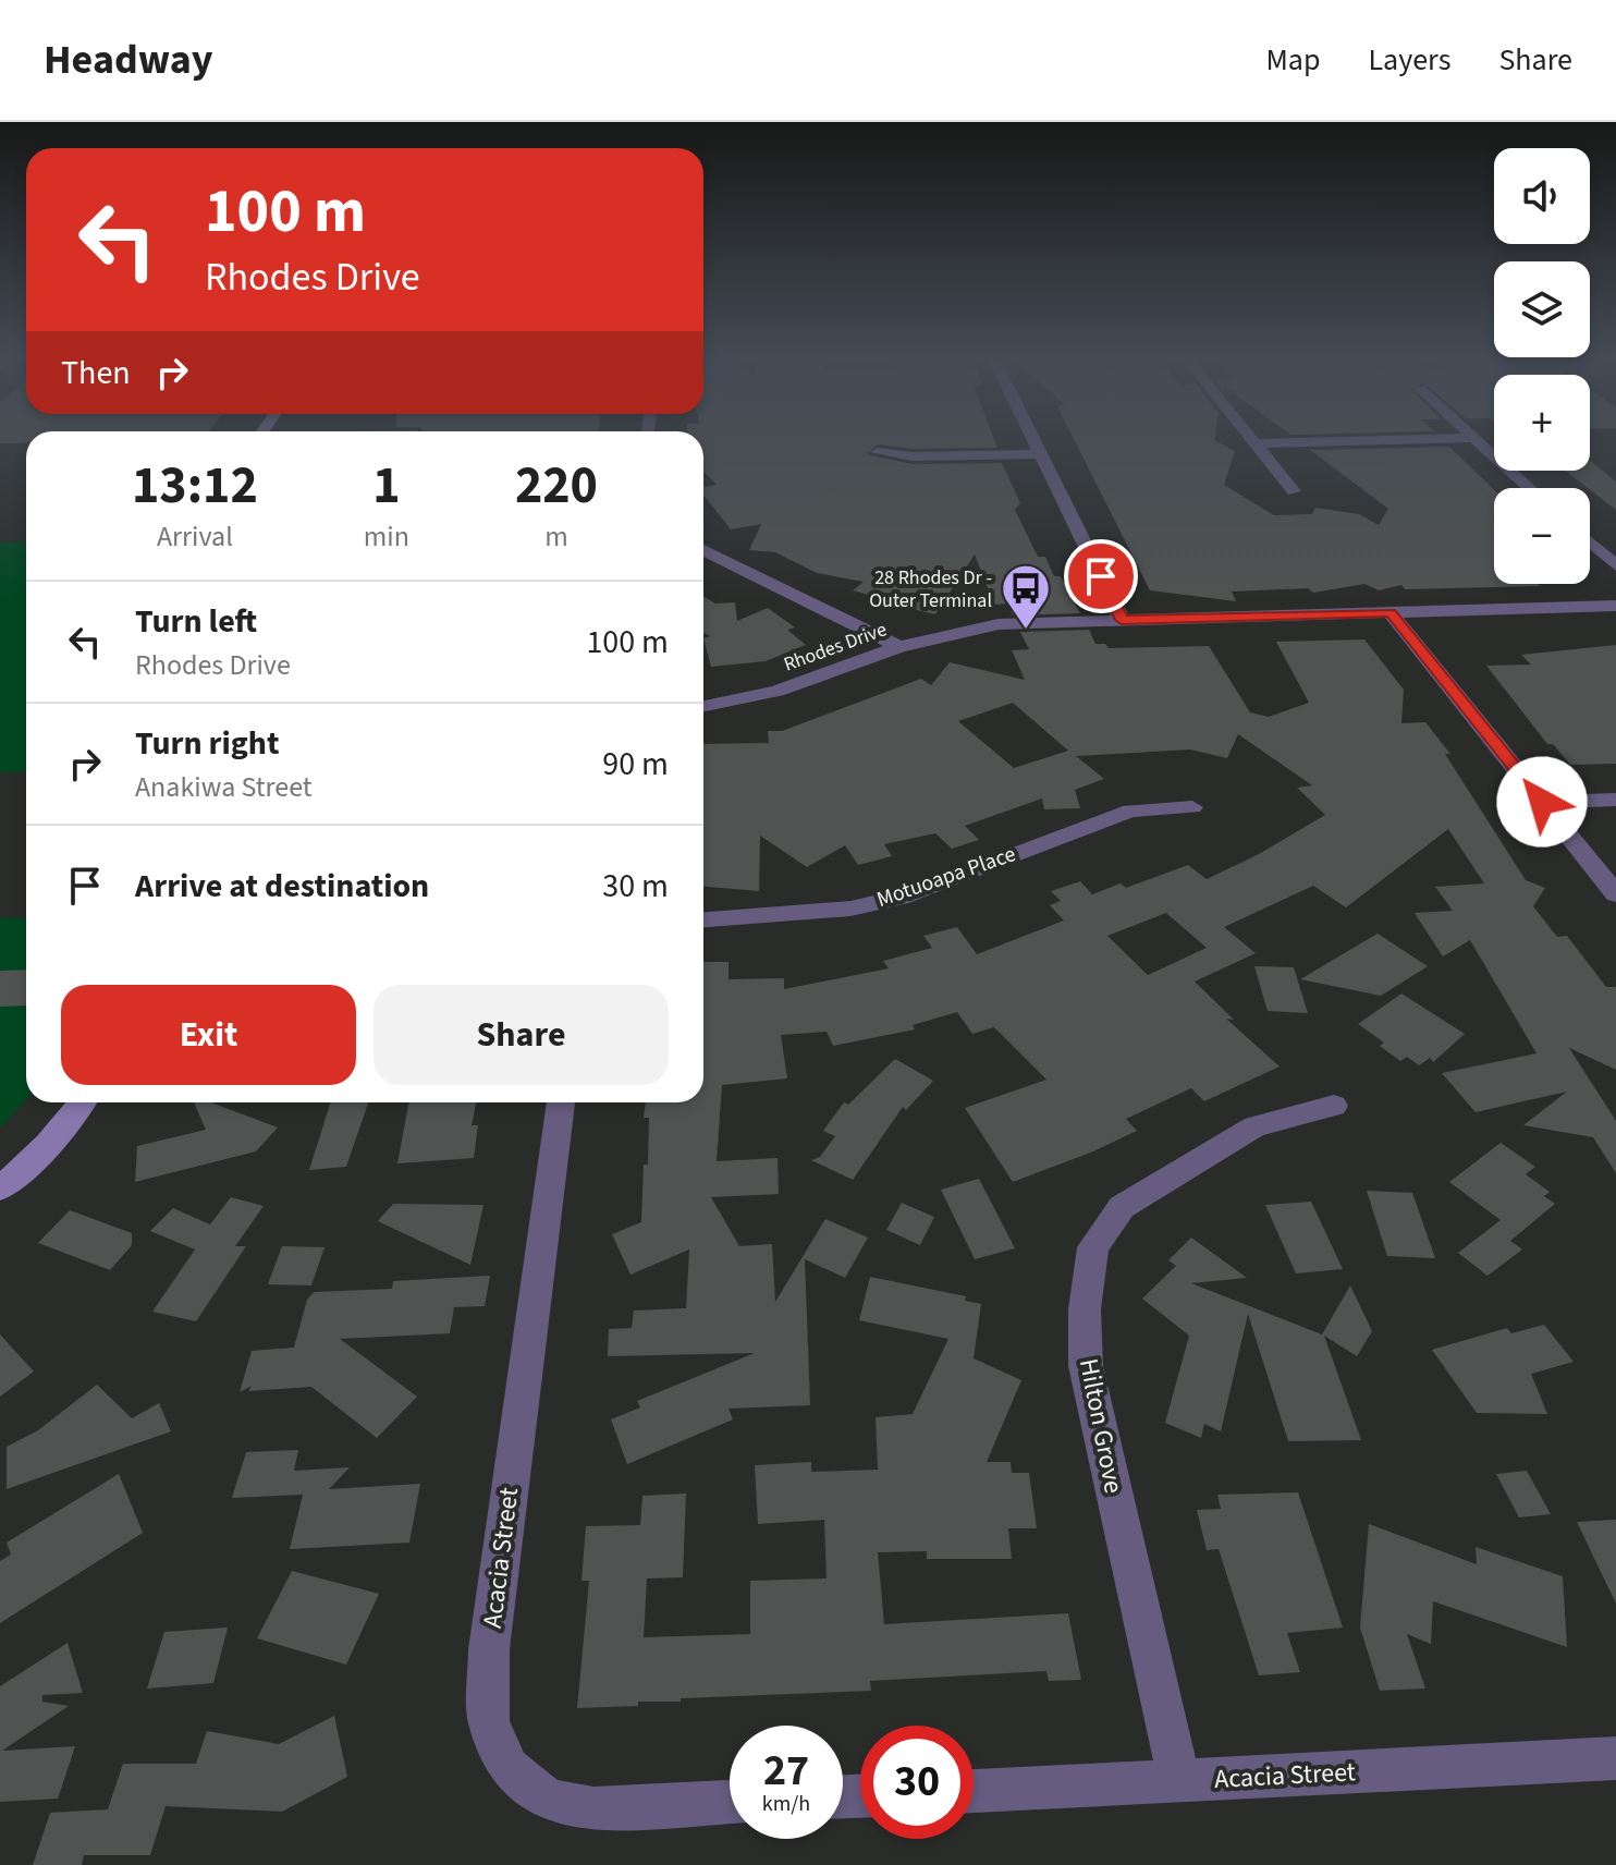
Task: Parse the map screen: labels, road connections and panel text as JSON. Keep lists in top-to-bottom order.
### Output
{
  "streets": {
    "street": [
      "Rhodes Drive",
      "Motuoapa Place",
      "Hilton Grove",
      "Acacia Street"
    ]
  },
  "crossings": [
    ["Hilton Grove", "Acacia Street"]
  ],
  "places": {
    "bus stop": ["28 Rhodes Dr - Outer Terminal"]
  },
  "page": {
    "header": "Headway",
    "nav": ["Map", "Layers", "Share"],
    "map_buttons": ["+", "−"],
    "turn": ["100 m", "Rhodes Drive"],
    "then": "Then",
    "eta": [
      "13:12",
      "Arrival",
      "1",
      "min",
      "220",
      "m"
    ],
    "list": [
      {
        "name": "Turn left",
        "note": "Rhodes Drive",
        "value": "100 m"
      },
      {
        "name": "Turn right",
        "note": "Anakiwa Street",
        "value": "90 m"
      },
      {
        "name": "Arrive at destination",
        "value": "30 m"
      }
    ],
    "buttons": ["Exit", "Share"],
    "speed": "27 km/h",
    "limit": "30"
  }
}
